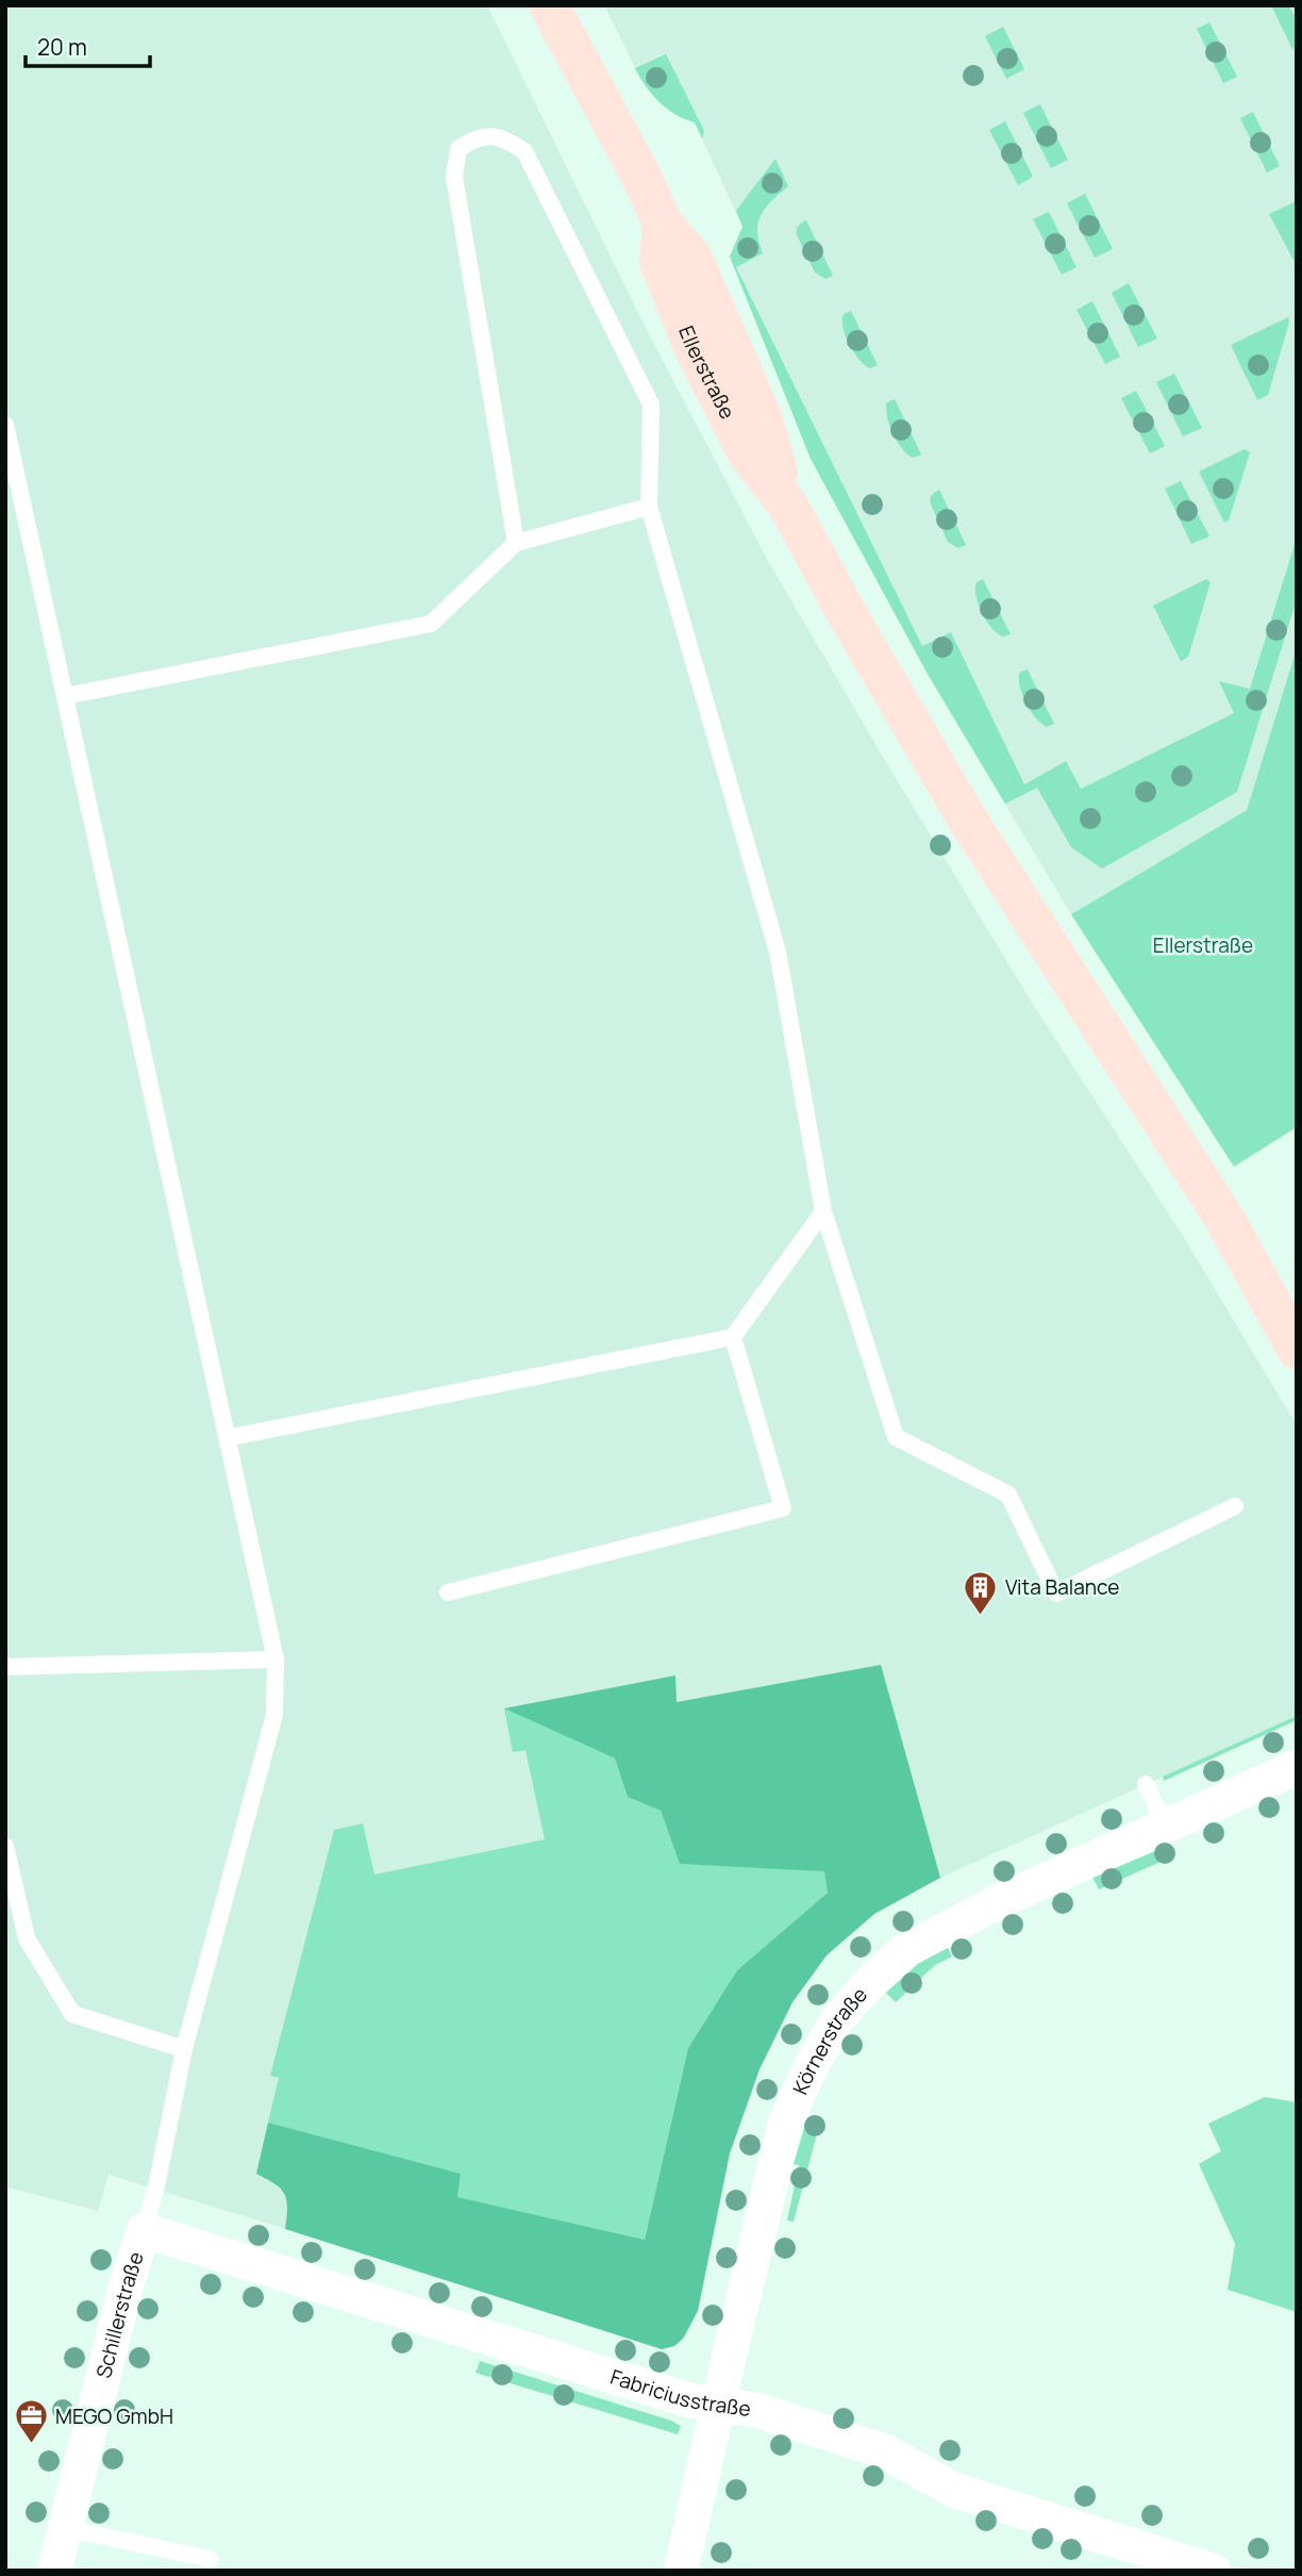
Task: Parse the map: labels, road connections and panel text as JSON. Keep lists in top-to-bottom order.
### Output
{
  "streets": {
    "main road": ["Ellerstraße"],
    "street": ["Körnerstraße", "Schillerstraße", "Fabriciusstraße"]
  },
  "crossings": [
    ["Körnerstraße", "Fabriciusstraße"],
    ["Schillerstraße", "Fabriciusstraße"]
  ],
  "parks": ["Ellerstraße"],
  "places": {
    "building": ["Vita Balance"],
    "office": ["MEGO GmbH"]
  },
  "scale_bar": "20 m"
}
